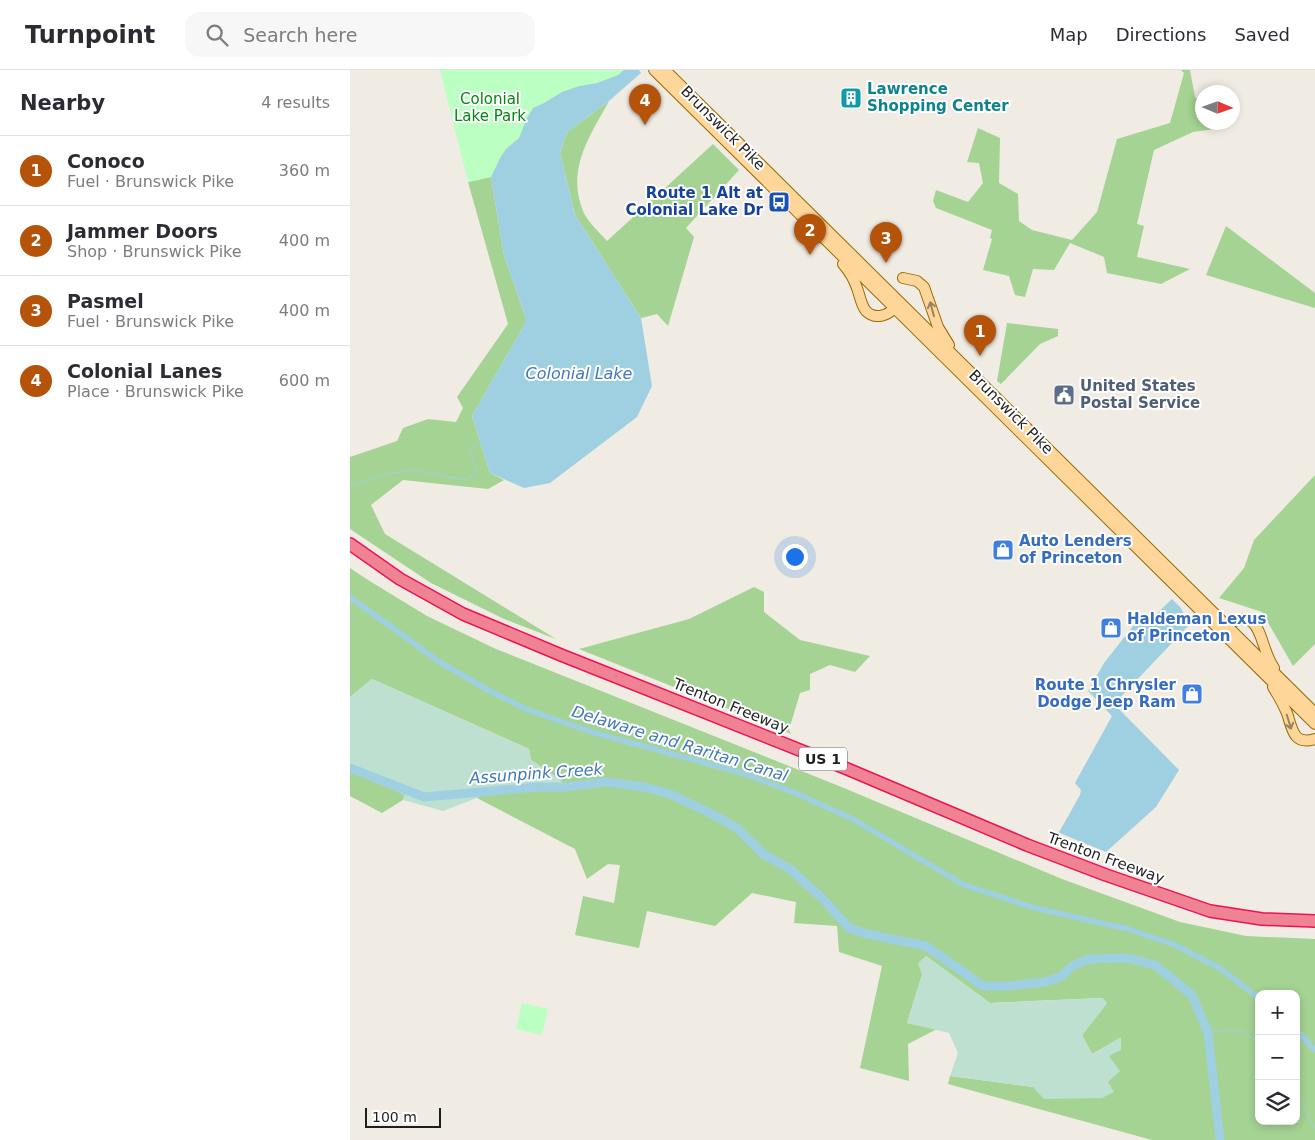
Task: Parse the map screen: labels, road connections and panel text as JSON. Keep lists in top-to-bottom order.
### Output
{
  "streets": {
    "highway": ["Trenton Freeway", "US 1"],
    "main road": ["Brunswick Pike"]
  },
  "water": ["Colonial Lake", "Delaware and Raritan Canal", "Assunpink Creek"],
  "parks": ["Colonial Lake Park"],
  "places": {
    "building": ["Lawrence Shopping Center"],
    "bus stop": ["Route 1 Alt at Colonial Lake Dr"],
    "public building": ["United States Postal Service"],
    "shop": ["Auto Lenders of Princeton", "Haldeman Lexus of Princeton", "Route 1 Chrysler Dodge Jeep Ram"]
  },
  "scale_bar": "100 m",
  "north": "right",
  "page": {
    "header": "Turnpoint",
    "search": "Search here",
    "nav": ["Map", "Directions", "Saved"],
    "heading": ["Nearby", "4 results"],
    "pins": [
      "4",
      "2",
      "3",
      "1"
    ],
    "list": [
      {
        "mark": "1",
        "name": "Conoco",
        "note": "Fuel · Brunswick Pike",
        "value": "360 m"
      },
      {
        "mark": "2",
        "name": "Jammer Doors",
        "note": "Shop · Brunswick Pike",
        "value": "400 m"
      },
      {
        "mark": "3",
        "name": "Pasmel",
        "note": "Fuel · Brunswick Pike",
        "value": "400 m"
      },
      {
        "mark": "4",
        "name": "Colonial Lanes",
        "note": "Place · Brunswick Pike",
        "value": "600 m"
      }
    ],
    "map_buttons": ["+", "−"],
    "scale": "100 m"
  }
}
